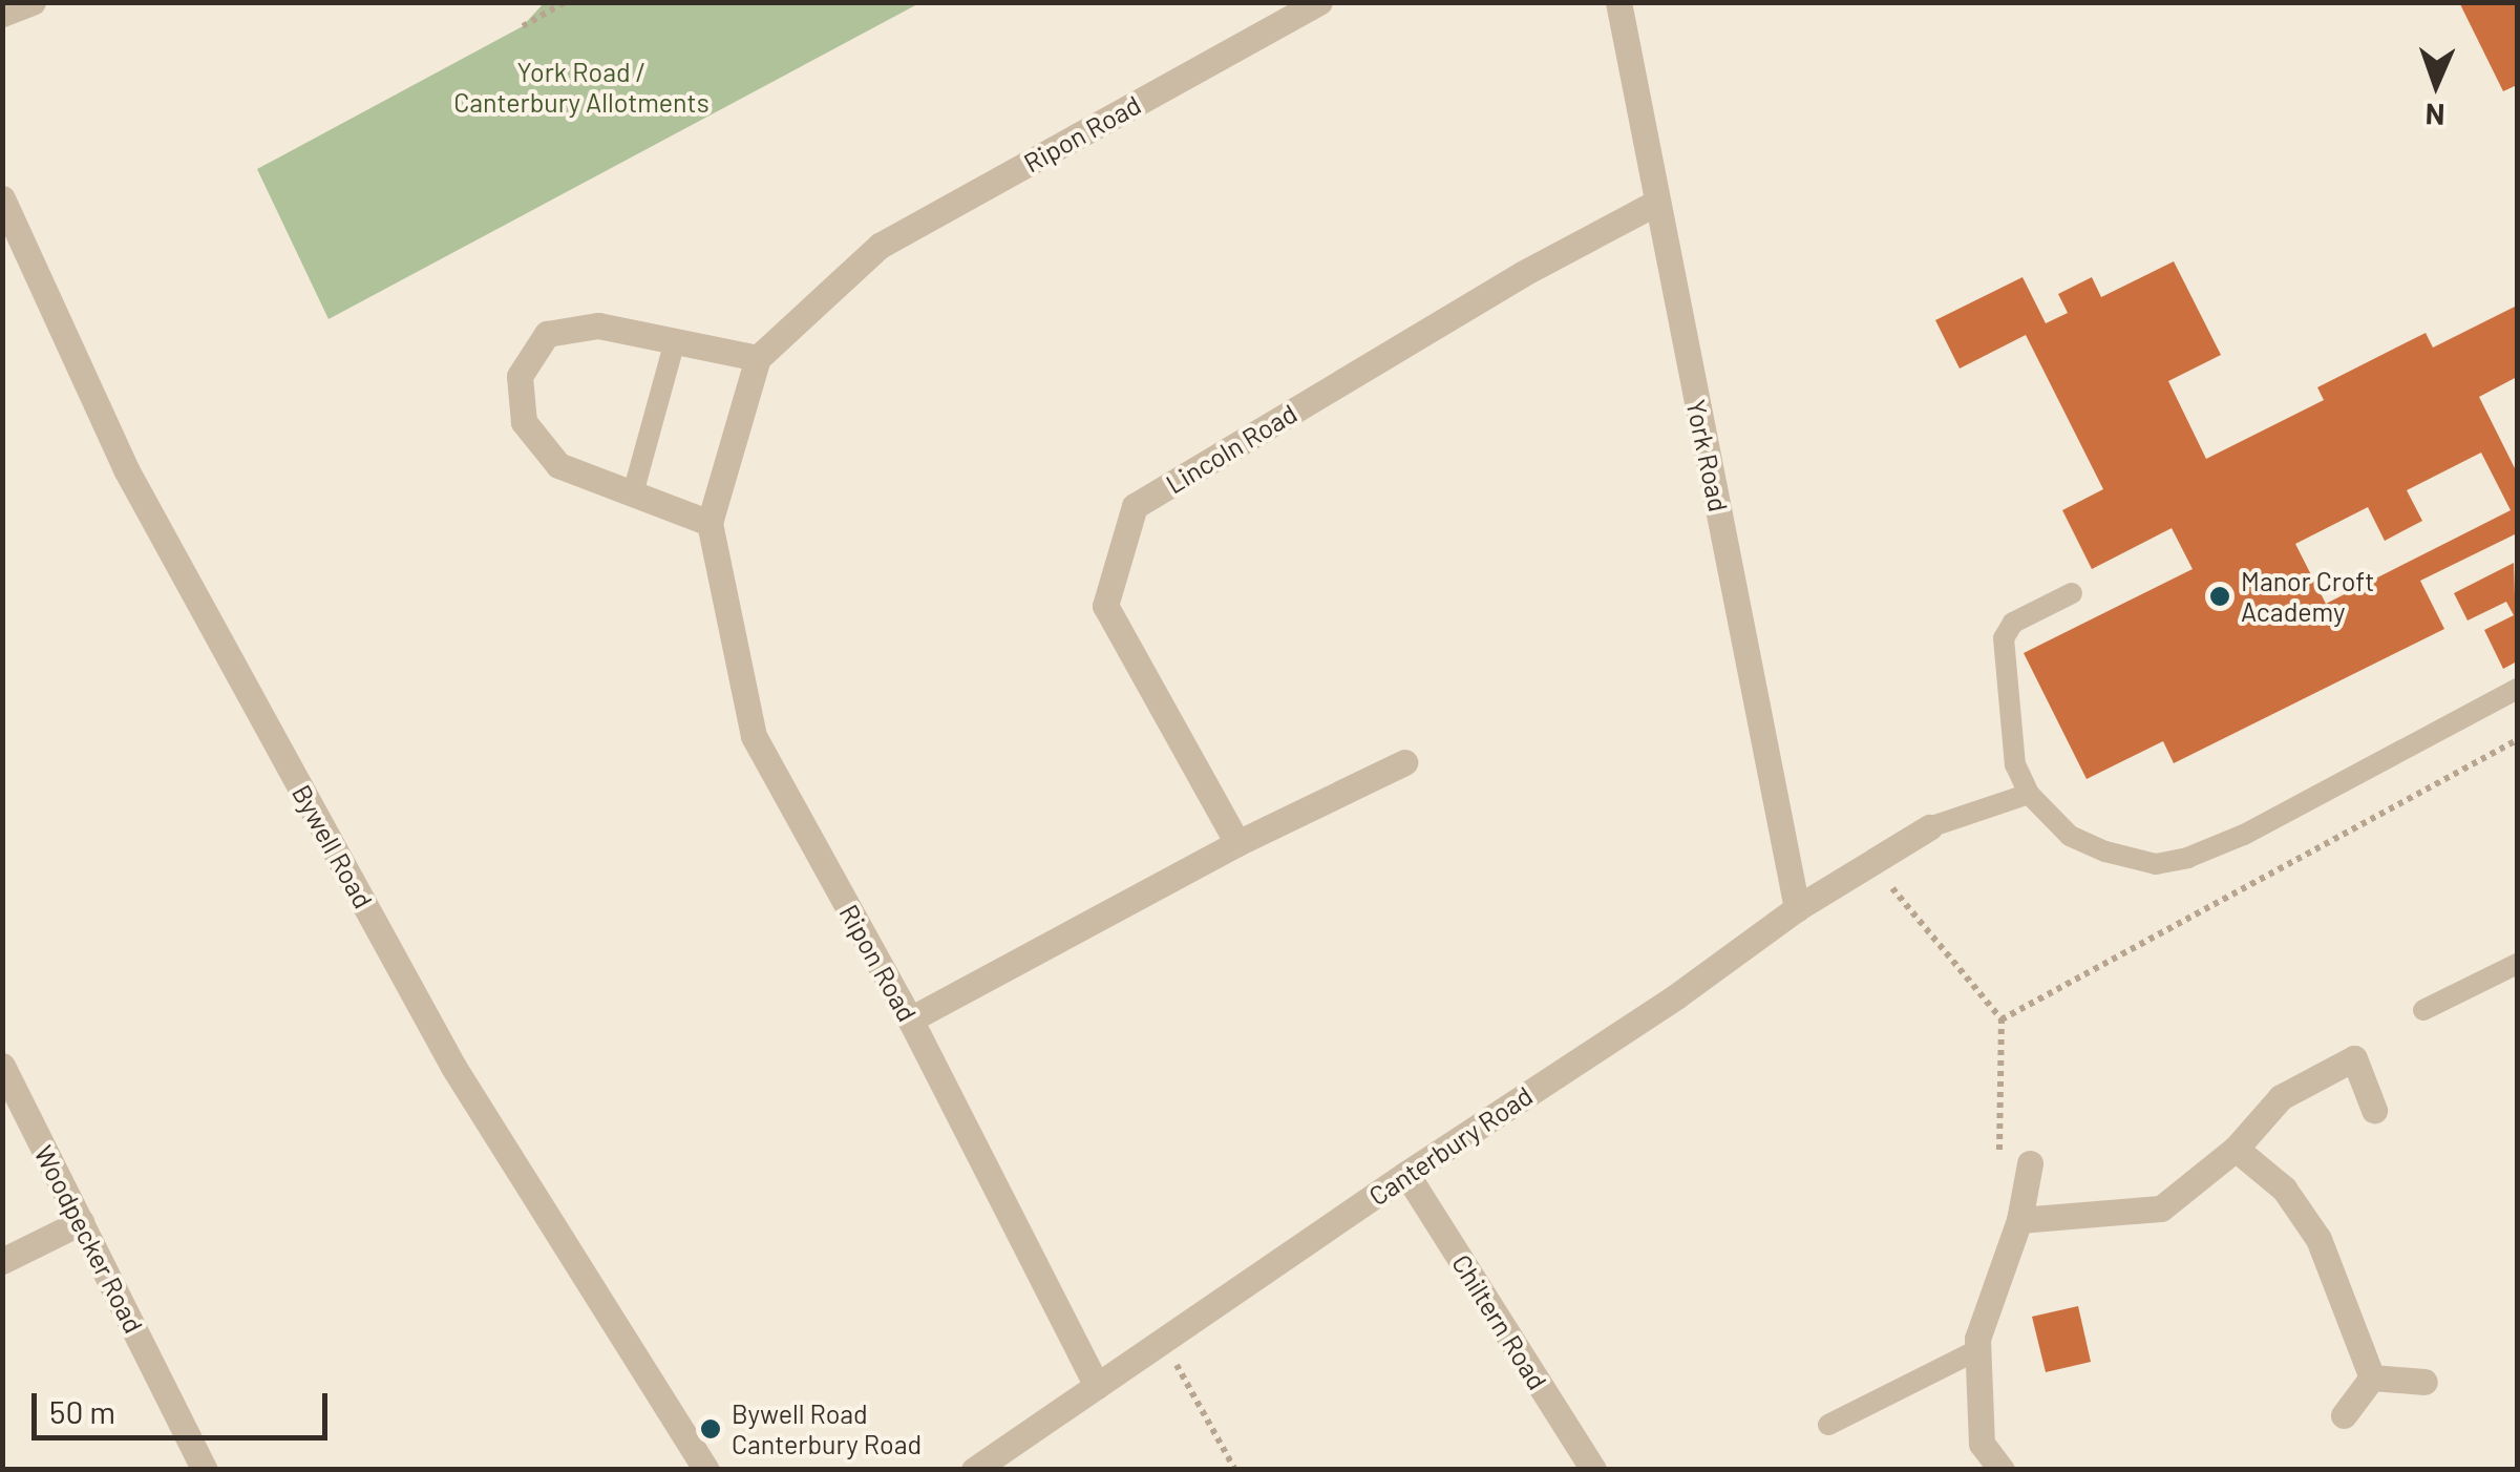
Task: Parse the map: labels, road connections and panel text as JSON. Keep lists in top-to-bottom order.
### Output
{
  "streets": {
    "street": [
      "Ripon Road",
      "Lincoln Road",
      "York Road",
      "Bywell Road",
      "Canterbury Road",
      "Woodpecker Road",
      "Chiltern Road"
    ]
  },
  "crossings": [
    ["Ripon Road", "Canterbury Road"],
    ["Lincoln Road", "York Road"],
    ["York Road", "Canterbury Road"],
    ["Canterbury Road", "Chiltern Road"]
  ],
  "parks": ["York Road / Canterbury Allotments"],
  "places": ["Manor Croft Academy", "Bywell Road Canterbury Road"],
  "scale_bar": "50 m",
  "north": "bottom"
}
